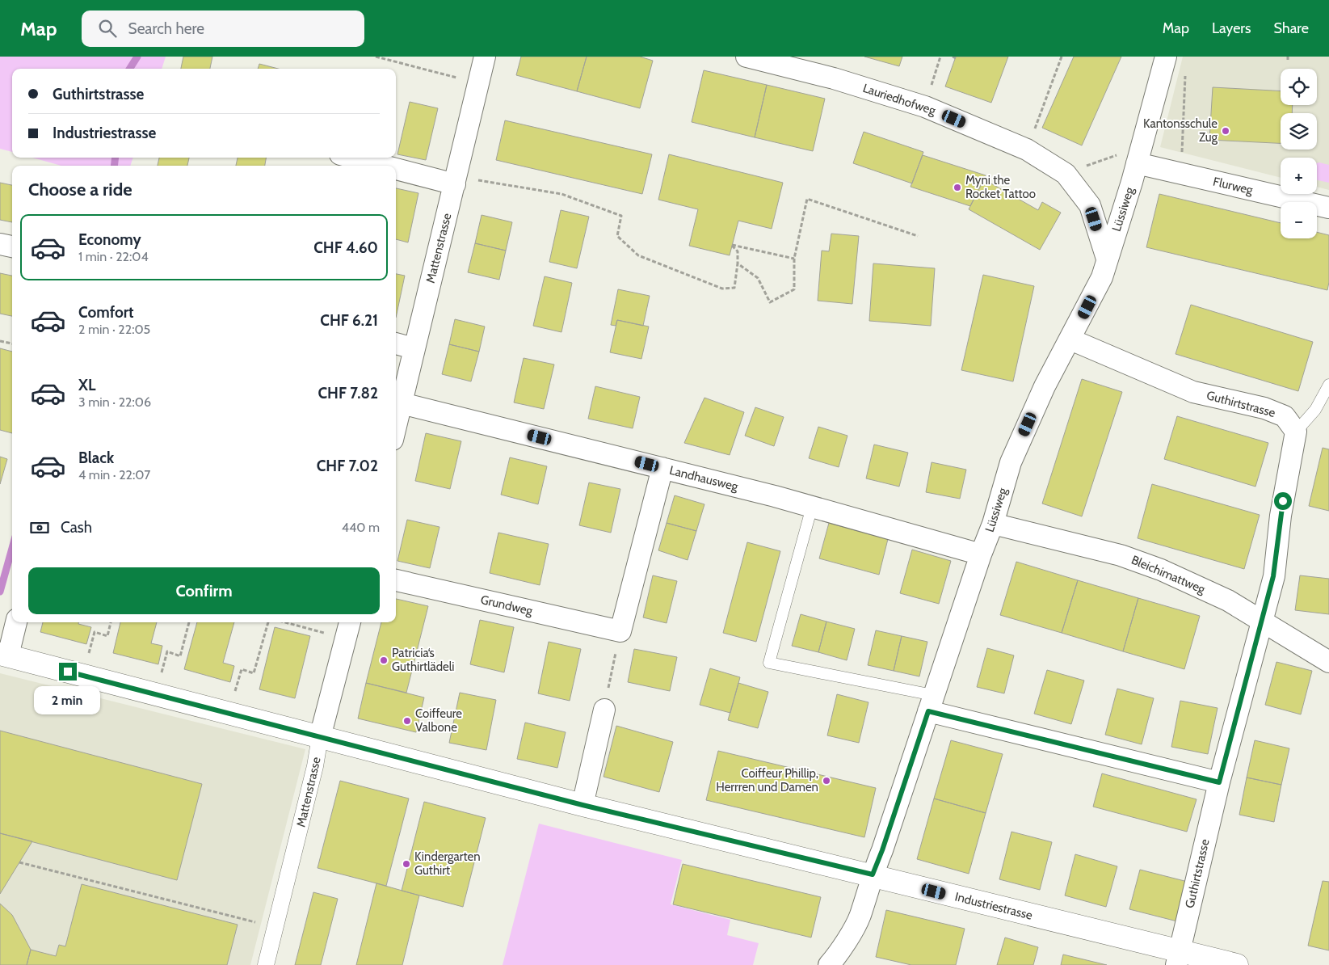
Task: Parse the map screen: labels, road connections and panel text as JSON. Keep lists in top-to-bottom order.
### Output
{
  "streets": {
    "street": [
      "Lauriedhofweg",
      "Flurweg",
      "Lüssiweg",
      "Mattenstrasse",
      "Guthirtstrasse",
      "Landhausweg",
      "Bleichimattweg",
      "Grundweg",
      "Industriestrasse"
    ]
  },
  "crossings": [
    ["Lauriedhofweg", "Lüssiweg"],
    ["Flurweg", "Lüssiweg"],
    ["Lüssiweg", "Guthirtstrasse"],
    ["Lüssiweg", "Landhausweg"],
    ["Lüssiweg", "Bleichimattweg"],
    ["Lüssiweg", "Industriestrasse"],
    ["Mattenstrasse", "Landhausweg"],
    ["Mattenstrasse", "Industriestrasse"],
    ["Guthirtstrasse", "Bleichimattweg"],
    ["Guthirtstrasse", "Industriestrasse"]
  ],
  "places": [
    "Kantonsschule Zug",
    "Myni the Rocket Tattoo",
    "Patricia‘s Guthirtlädeli",
    "Coiffeure Valbone",
    "Coiffeur Phillip, Herrren und Damen",
    "Kindergarten Guthirt"
  ],
  "page": {
    "header": "Map",
    "search": "Search here",
    "nav": ["Map", "Layers", "Share"],
    "map_buttons": ["+", "−"],
    "banner": ["Guthirtstrasse", "Industriestrasse"],
    "heading": "Choose a ride",
    "list": [
      {
        "name": "Economy",
        "note": "1 min · 22:04",
        "value": "CHF 4.60"
      },
      {
        "name": "Comfort",
        "note": "2 min · 22:05",
        "value": "CHF 6.21"
      },
      {
        "name": "XL",
        "note": "3 min · 22:06",
        "value": "CHF 7.82"
      },
      {
        "name": "Black",
        "note": "4 min · 22:07",
        "value": "CHF 7.02"
      }
    ],
    "pay": ["Cash", "440 m"],
    "buttons": "Confirm",
    "bubble": "2 min"
  }
}
